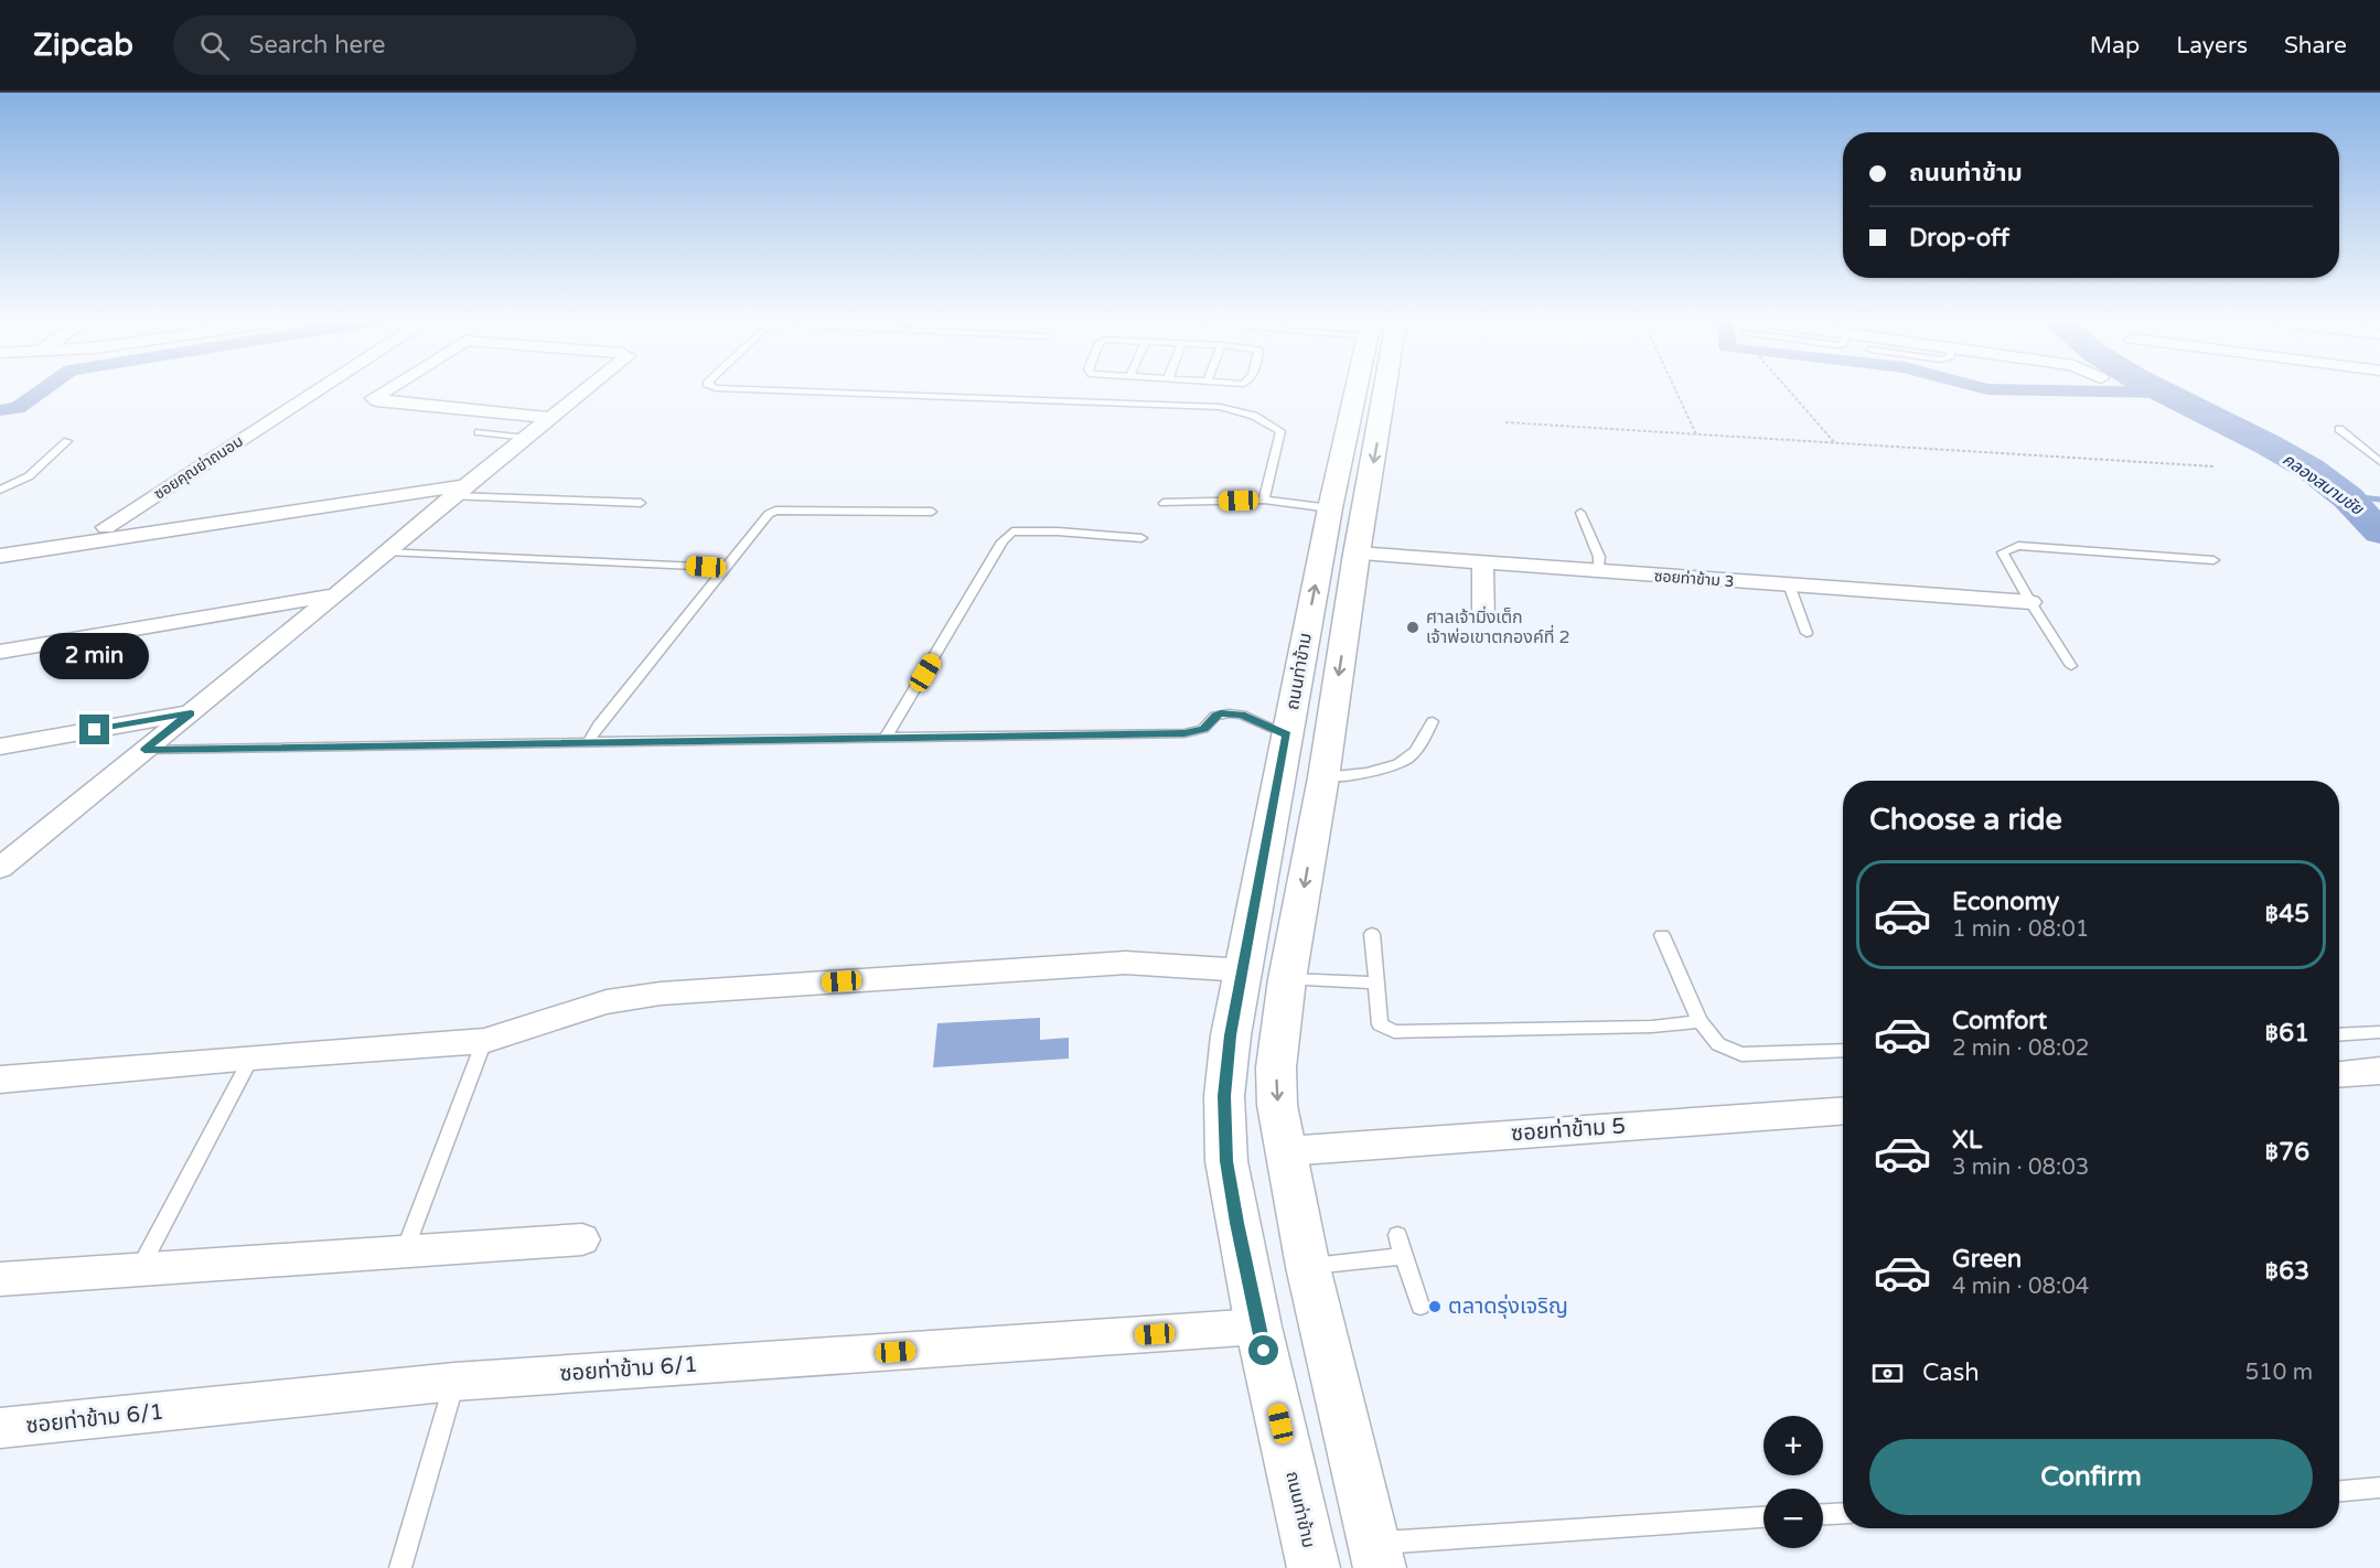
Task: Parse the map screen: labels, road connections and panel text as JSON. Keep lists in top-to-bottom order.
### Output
{
  "streets": {
    "street": [
      "ซอยคุณย่าถนอม",
      "ซอยท่าข้าม 3",
      "ถนนท่าข้าม",
      "ซอยท่าข้าม 5",
      "ซอยท่าข้าม 6/1"
    ]
  },
  "crossings": [
    ["ถนนท่าข้าม", "ซอยท่าข้าม 6/1"]
  ],
  "water": ["คลองสนามชัย"],
  "places": ["ศาลเจ้ามิ่งเต็ก เจ้าพ่อเขาตกองค์ที่ 2", "ตลาดรุ่งเจริญ"],
  "page": {
    "header": "Zipcab",
    "search": "Search here",
    "nav": ["Map", "Layers", "Share"],
    "banner": ["ถนนท่าข้าม", "Drop-off"],
    "bubble": "2 min",
    "heading": "Choose a ride",
    "list": [
      {
        "name": "Economy",
        "note": "1 min · 08:01",
        "value": "฿45"
      },
      {
        "name": "Comfort",
        "note": "2 min · 08:02",
        "value": "฿61"
      },
      {
        "name": "XL",
        "note": "3 min · 08:03",
        "value": "฿76"
      },
      {
        "name": "Green",
        "note": "4 min · 08:04",
        "value": "฿63"
      }
    ],
    "pay": ["Cash", "510 m"],
    "map_buttons": ["+", "−"],
    "buttons": "Confirm"
  }
}
